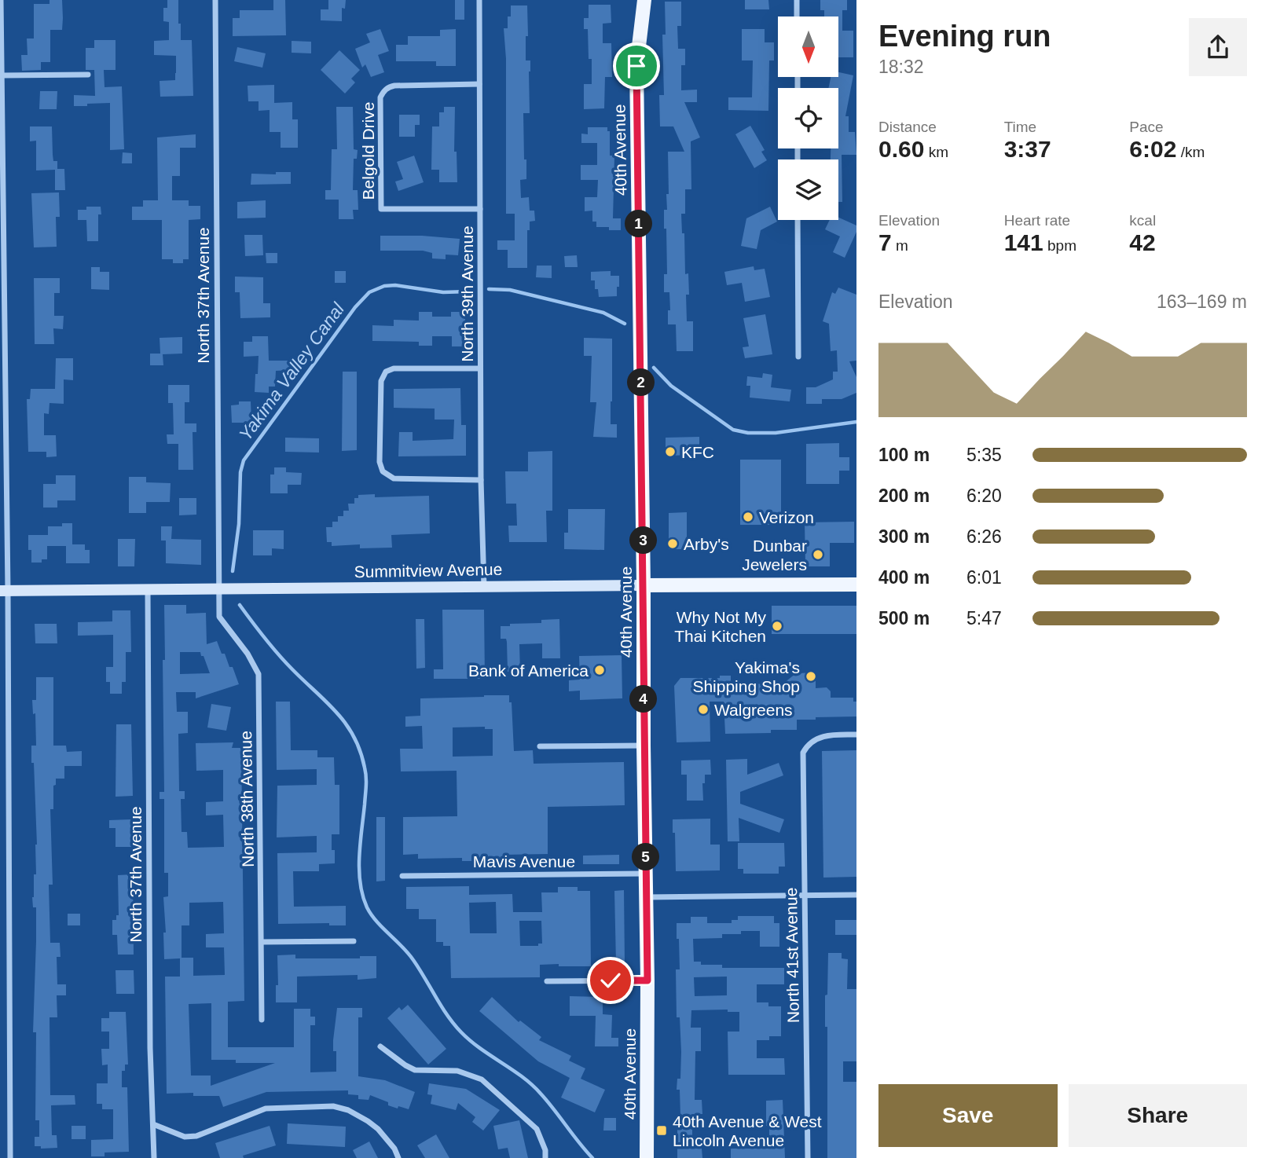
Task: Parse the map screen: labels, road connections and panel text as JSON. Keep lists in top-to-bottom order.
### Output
{
  "streets": {
    "main road": ["40th Avenue", "Summitview Avenue"],
    "street": [
      "Belgold Drive",
      "North 39th Avenue",
      "North 37th Avenue",
      "North 38th Avenue",
      "Mavis Avenue",
      "North 41st Avenue"
    ]
  },
  "crossings": [
    ["40th Avenue", "Summitview Avenue"],
    ["40th Avenue", "Mavis Avenue"],
    ["Belgold Drive", "North 39th Avenue"],
    ["North 39th Avenue", "Summitview Avenue"],
    ["North 37th Avenue", "Summitview Avenue"],
    ["North 37th Avenue", "North 38th Avenue"],
    ["Summitview Avenue", "North 38th Avenue"]
  ],
  "water": ["Yakima Valley Canal"],
  "places": {
    "other": [
      "KFC",
      "Verizon",
      "Arby's",
      "Dunbar Jewelers",
      "Why Not My Thai Kitchen",
      "Bank of America",
      "Yakima's Shipping Shop",
      "Walgreens"
    ],
    "transit": ["40th Avenue & West Lincoln Avenue"]
  },
  "north": "bottom",
  "page": {
    "heading": ["Evening run", "18:32"],
    "stats": [
      ["Distance", "0.60 km"],
      ["Time", "3:37"],
      ["Pace", "6:02 /km"],
      ["Elevation", "7 m"],
      ["Heart rate", "141 bpm"],
      ["kcal", "42"]
    ],
    "pins": [
      "1",
      "2",
      "3",
      "4",
      "5"
    ],
    "chart": ["Elevation", "163–169 m"],
    "list": [
      {
        "name": "100 m",
        "note": "5:35"
      },
      {
        "name": "200 m",
        "note": "6:20"
      },
      {
        "name": "300 m",
        "note": "6:26"
      },
      {
        "name": "400 m",
        "note": "6:01"
      },
      {
        "name": "500 m",
        "note": "5:47"
      }
    ],
    "buttons": ["Save", "Share"]
  }
}
